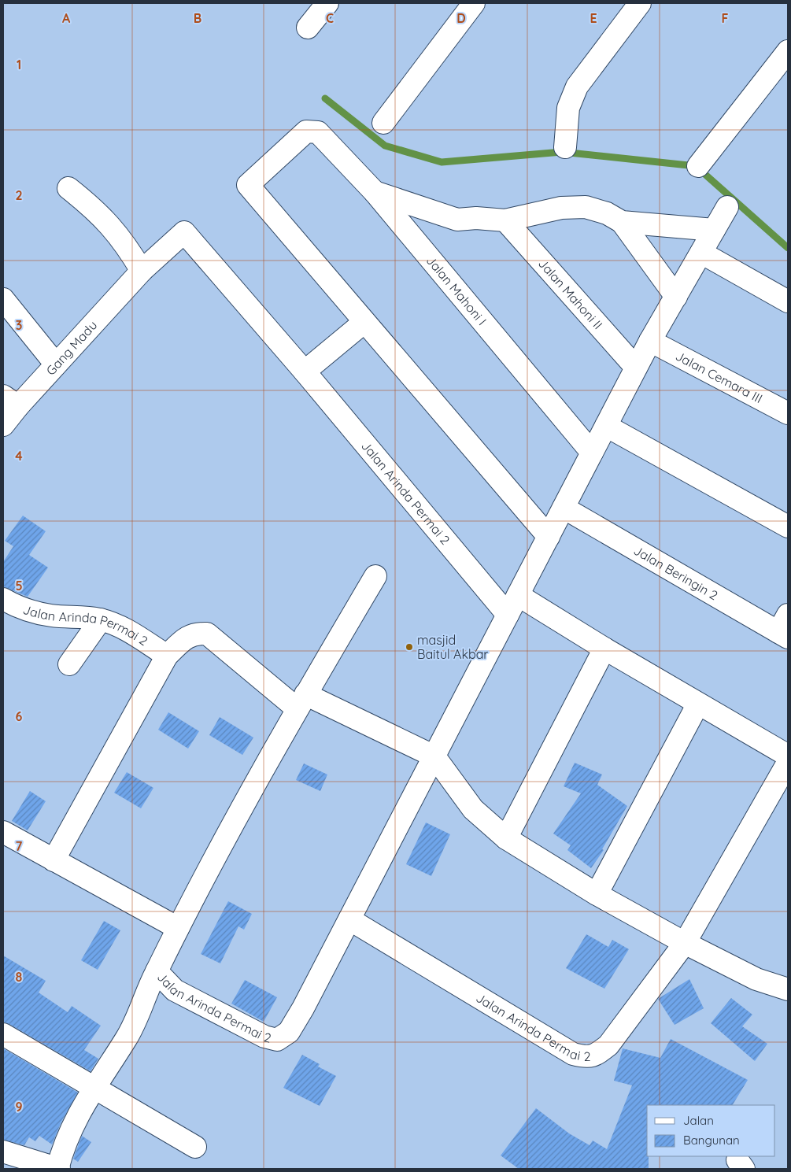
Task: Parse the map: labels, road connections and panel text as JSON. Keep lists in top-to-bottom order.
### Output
{
  "streets": {
    "street": [
      "Jalan Mahoni I",
      "Jalan Mahoni II",
      "Gang Madu",
      "Jalan Cemara III",
      "Jalan Arinda Permai 2",
      "Jalan Beringin 2"
    ]
  },
  "crossings": [
    ["Jalan Mahoni I", "Jalan Arinda Permai 2"],
    ["Jalan Mahoni II", "Jalan Arinda Permai 2"],
    ["Gang Madu", "Jalan Arinda Permai 2"],
    ["Jalan Cemara III", "Jalan Arinda Permai 2"],
    ["Jalan Arinda Permai 2", "Jalan Beringin 2"]
  ],
  "places": ["masjid Baitul Akbar"],
  "legend": ["Jalan", "Bangunan"],
  "grid": {
    "columns": [
      "A",
      "B",
      "C",
      "D",
      "E",
      "F"
    ],
    "rows": [
      "1",
      "2",
      "3",
      "4",
      "5",
      "6",
      "7",
      "8",
      "9"
    ]
  }
}
